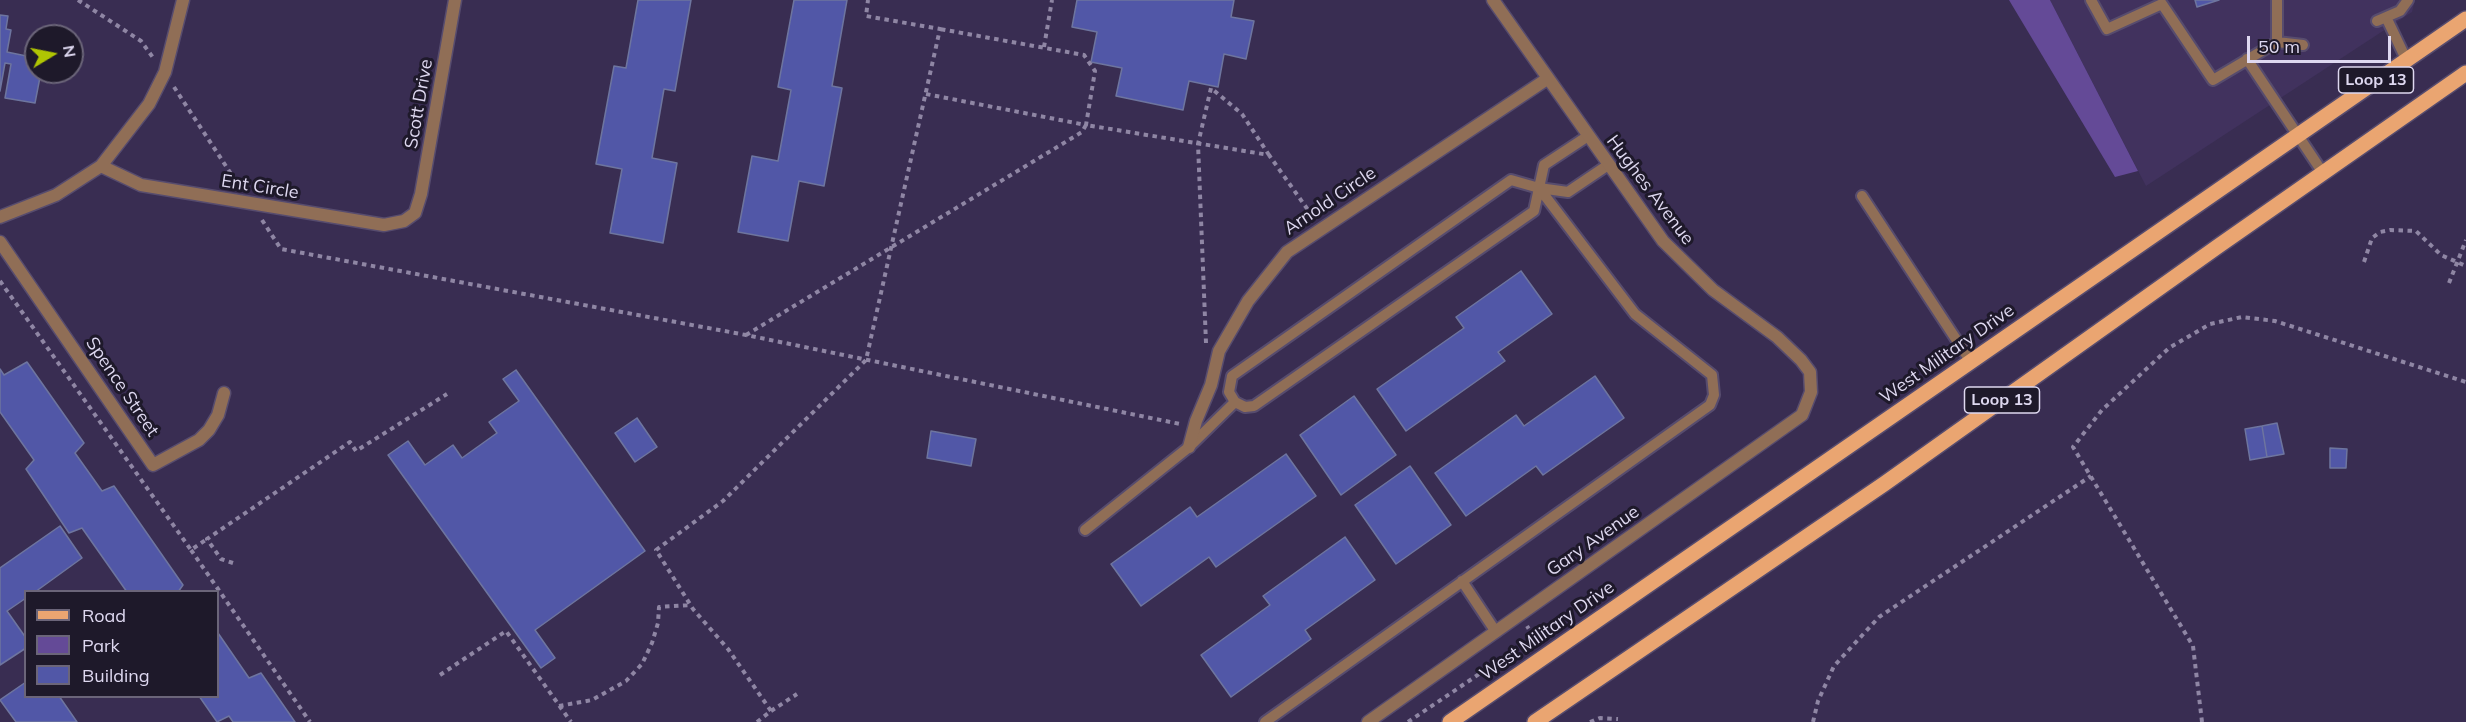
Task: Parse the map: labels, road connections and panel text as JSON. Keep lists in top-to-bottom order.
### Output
{
  "streets": {
    "main road": ["Loop 13", "West Military Drive"],
    "street": [
      "Scott Drive",
      "Ent Circle",
      "Hughes Avenue",
      "Arnold Circle",
      "Spence Street",
      "Gary Avenue"
    ]
  },
  "crossings": [
    ["Scott Drive", "Ent Circle"],
    ["Hughes Avenue", "Arnold Circle"],
    ["Hughes Avenue", "Gary Avenue"]
  ],
  "legend": ["Road", "Park", "Building"],
  "scale_bar": "50 m",
  "north": "right"
}
